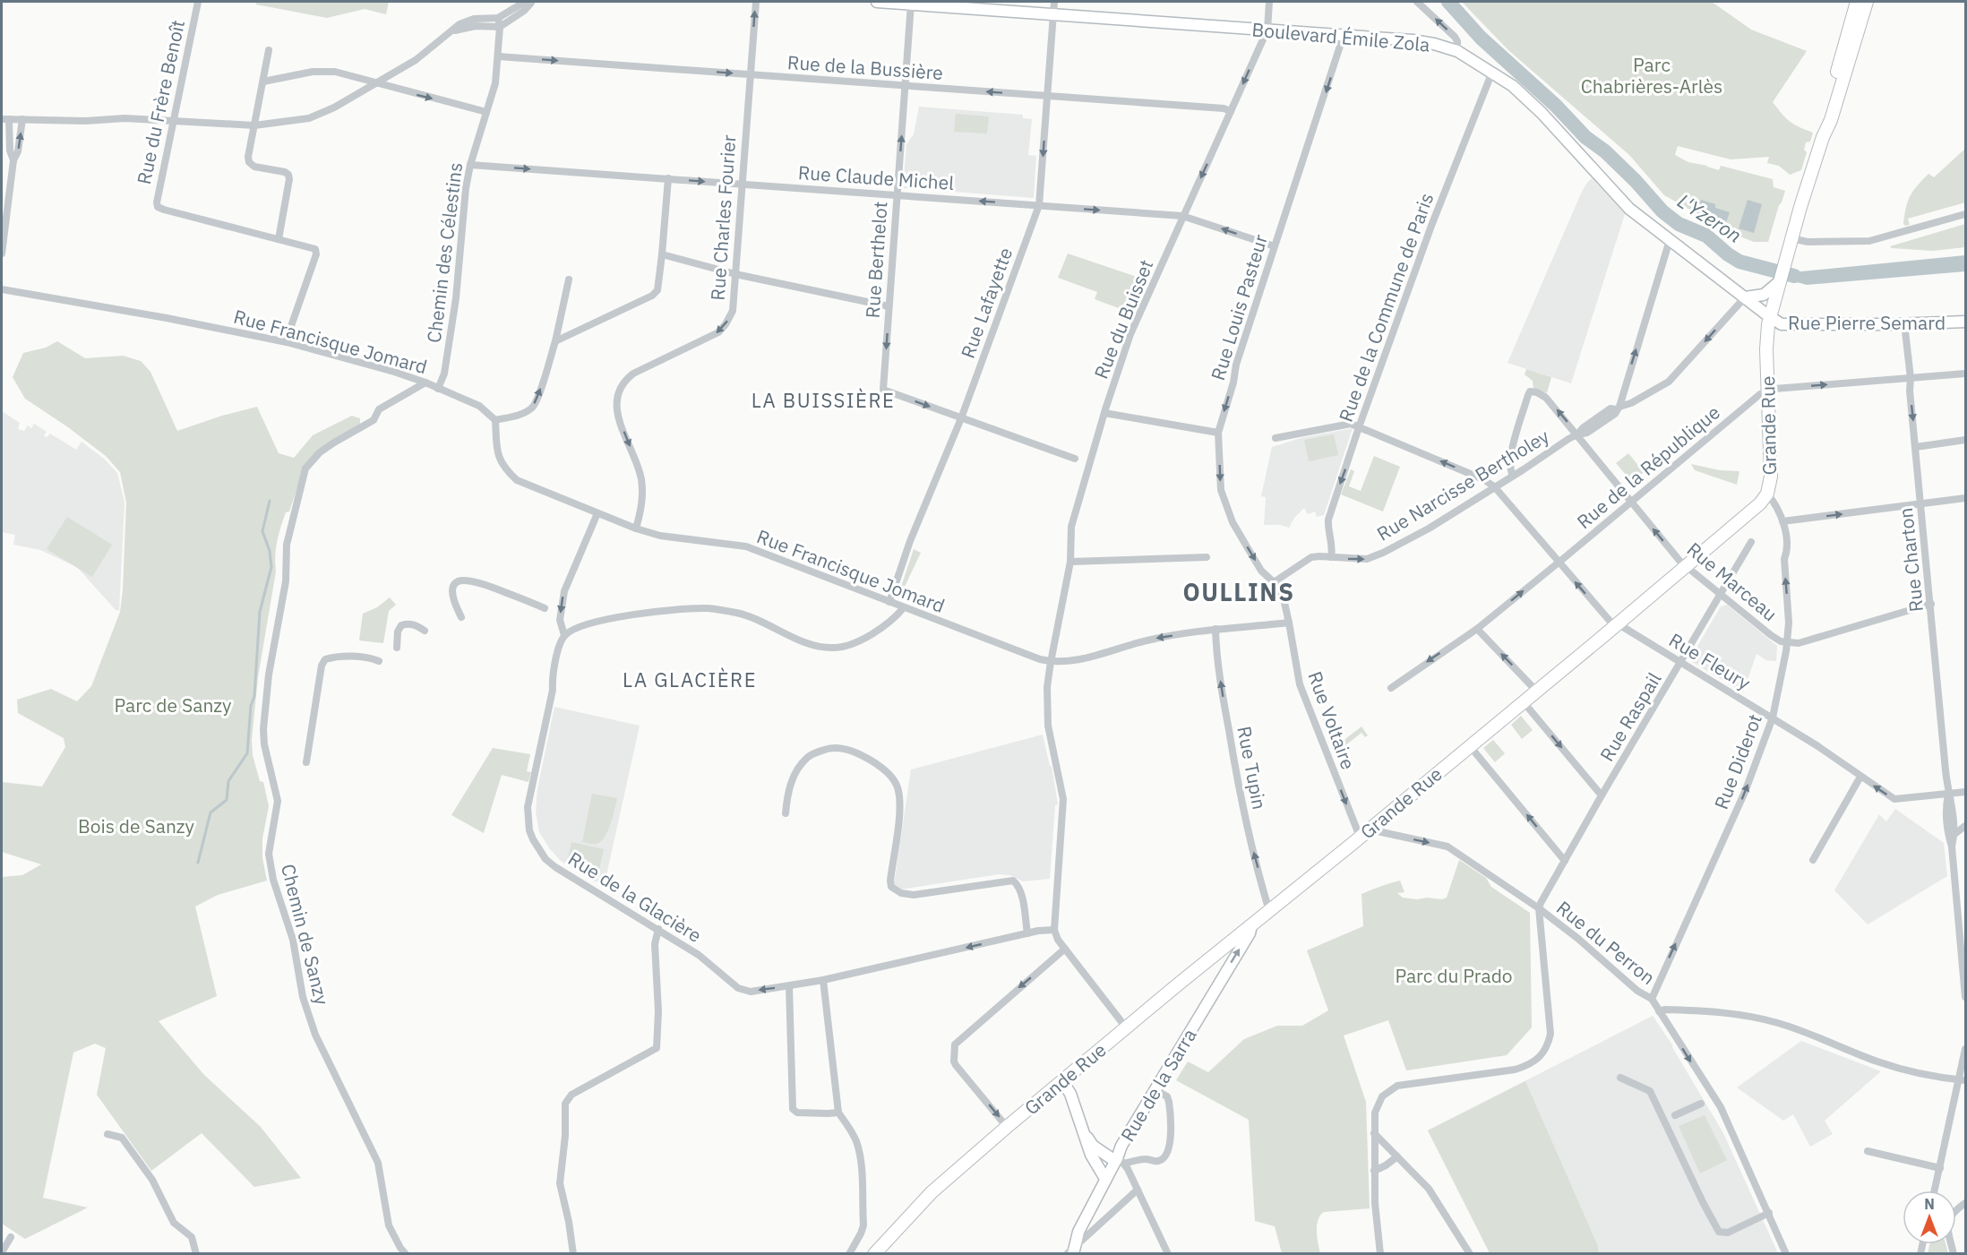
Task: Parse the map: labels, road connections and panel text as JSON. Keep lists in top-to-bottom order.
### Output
{
  "streets": {
    "main road": [
      "Boulevard Émile Zola",
      "Rue Pierre Semard",
      "Grande Rue",
      "Rue de la Sarra"
    ],
    "street": [
      "Rue de la Bussière",
      "Rue du Frère Benoît",
      "Rue Claude Michel",
      "Rue Charles Fourier",
      "Chemin des Célestins",
      "Rue Berthelot",
      "Rue Lafayette",
      "Rue Louis Pasteur",
      "Rue de la Commune de Paris",
      "Rue du Buisset",
      "Rue Francisque Jomard",
      "Rue de la République",
      "Rue Narcisse Bertholey",
      "Rue Charton",
      "Rue Marceau",
      "Rue Fleury",
      "Rue Raspail",
      "Rue Voltaire",
      "Rue Diderot",
      "Rue Tupin",
      "Rue de la Glacière",
      "Chemin de Sanzy",
      "Rue du Perron"
    ]
  },
  "crossings": [
    ["Boulevard Émile Zola", "Rue Berthelot"],
    ["Boulevard Émile Zola", "Rue Lafayette"],
    ["Boulevard Émile Zola", "Rue Louis Pasteur"],
    ["Boulevard Émile Zola", "Rue de la Commune de Paris"],
    ["Boulevard Émile Zola", "Rue du Buisset"],
    ["Boulevard Émile Zola", "Rue Pierre Semard"],
    ["Boulevard Émile Zola", "Grande Rue"],
    ["Boulevard Émile Zola", "Rue Narcisse Bertholey"],
    ["Rue de la Bussière", "Rue Charles Fourier"],
    ["Rue de la Bussière", "Chemin des Célestins"],
    ["Rue de la Bussière", "Rue Berthelot"],
    ["Rue de la Bussière", "Rue Lafayette"],
    ["Rue de la Bussière", "Rue du Buisset"],
    ["Rue du Frère Benoît", "Rue Francisque Jomard"],
    ["Rue Claude Michel", "Rue Charles Fourier"],
    ["Rue Claude Michel", "Chemin des Célestins"],
    ["Rue Claude Michel", "Rue Berthelot"],
    ["Rue Claude Michel", "Rue Lafayette"],
    ["Rue Claude Michel", "Rue Louis Pasteur"],
    ["Rue Claude Michel", "Rue du Buisset"],
    ["Rue Charles Fourier", "Rue Francisque Jomard"],
    ["Chemin des Célestins", "Rue Francisque Jomard"],
    ["Rue Berthelot", "Rue Lafayette"],
    ["Rue Lafayette", "Rue Francisque Jomard"],
    ["Rue Louis Pasteur", "Rue Narcisse Bertholey"],
    ["Rue Louis Pasteur", "Rue Voltaire"],
    ["Rue de la Commune de Paris", "Rue Narcisse Bertholey"],
    ["Rue du Buisset", "Rue Francisque Jomard"],
    ["Rue du Buisset", "Rue de la Glacière"],
    ["Rue Pierre Semard", "Grande Rue"],
    ["Rue Pierre Semard", "Rue Charton"],
    ["Rue Francisque Jomard", "Rue de la Glacière"],
    ["Rue Francisque Jomard", "Chemin de Sanzy"],
    ["Grande Rue", "Rue de la République"],
    ["Grande Rue", "Rue Marceau"],
    ["Grande Rue", "Rue Fleury"],
    ["Grande Rue", "Rue Voltaire"],
    ["Grande Rue", "Rue Diderot"],
    ["Grande Rue", "Rue Tupin"],
    ["Grande Rue", "Rue du Perron"],
    ["Grande Rue", "Rue de la Sarra"],
    ["Rue de la République", "Rue Charton"],
    ["Rue de la République", "Rue Marceau"],
    ["Rue de la République", "Rue Fleury"],
    ["Rue Narcisse Bertholey", "Rue Marceau"],
    ["Rue Narcisse Bertholey", "Rue Fleury"],
    ["Rue Narcisse Bertholey", "Rue Voltaire"],
    ["Rue Charton", "Rue Marceau"],
    ["Rue Charton", "Rue Fleury"],
    ["Rue Marceau", "Rue Raspail"],
    ["Rue Marceau", "Rue Diderot"],
    ["Rue Fleury", "Rue Raspail"],
    ["Rue Fleury", "Rue Diderot"],
    ["Rue Raspail", "Rue du Perron"],
    ["Rue Diderot", "Rue du Perron"]
  ],
  "one_way": [
    "Rue Louis Pasteur",
    "Rue Voltaire",
    "Rue Diderot",
    "Rue Tupin",
    "Rue du Perron",
    "Rue de la Sarra"
  ],
  "districts": ["LA BUISSIÈRE", "OULLINS", "LA GLACIÈRE"],
  "water": ["L'Yzeron"],
  "parks": [
    "Parc Chabrières-Arlès",
    "Parc de Sanzy",
    "Bois de Sanzy",
    "Parc du Prado"
  ],
  "north": "top"
}
